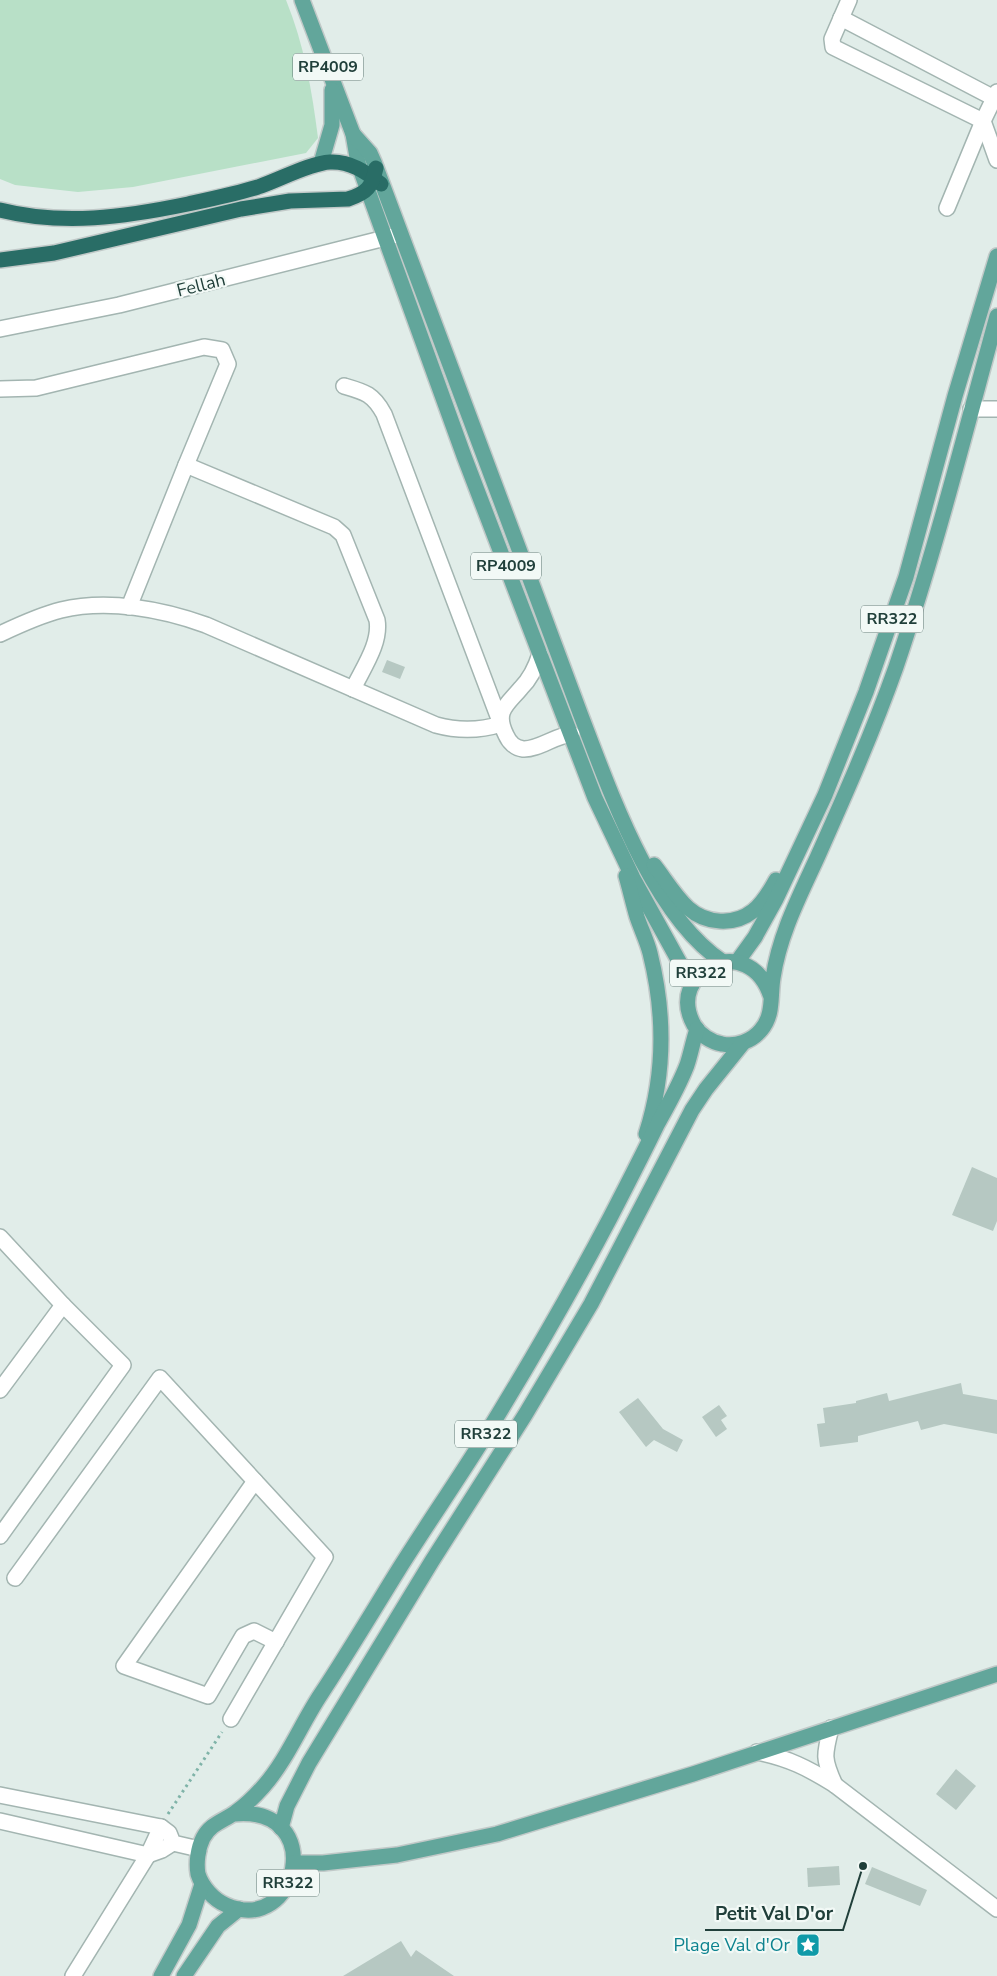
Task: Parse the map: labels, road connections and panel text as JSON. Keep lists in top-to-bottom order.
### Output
{
  "streets": {
    "main road": ["RP4009", "RR322"],
    "street": ["Fellah"]
  },
  "crossings": [
    ["RP4009", "Fellah"],
    ["RP4009", "RR322"]
  ],
  "places": {
    "other": ["Petit Val D'or"],
    "place": ["Plage Val d'Or"]
  }
}
